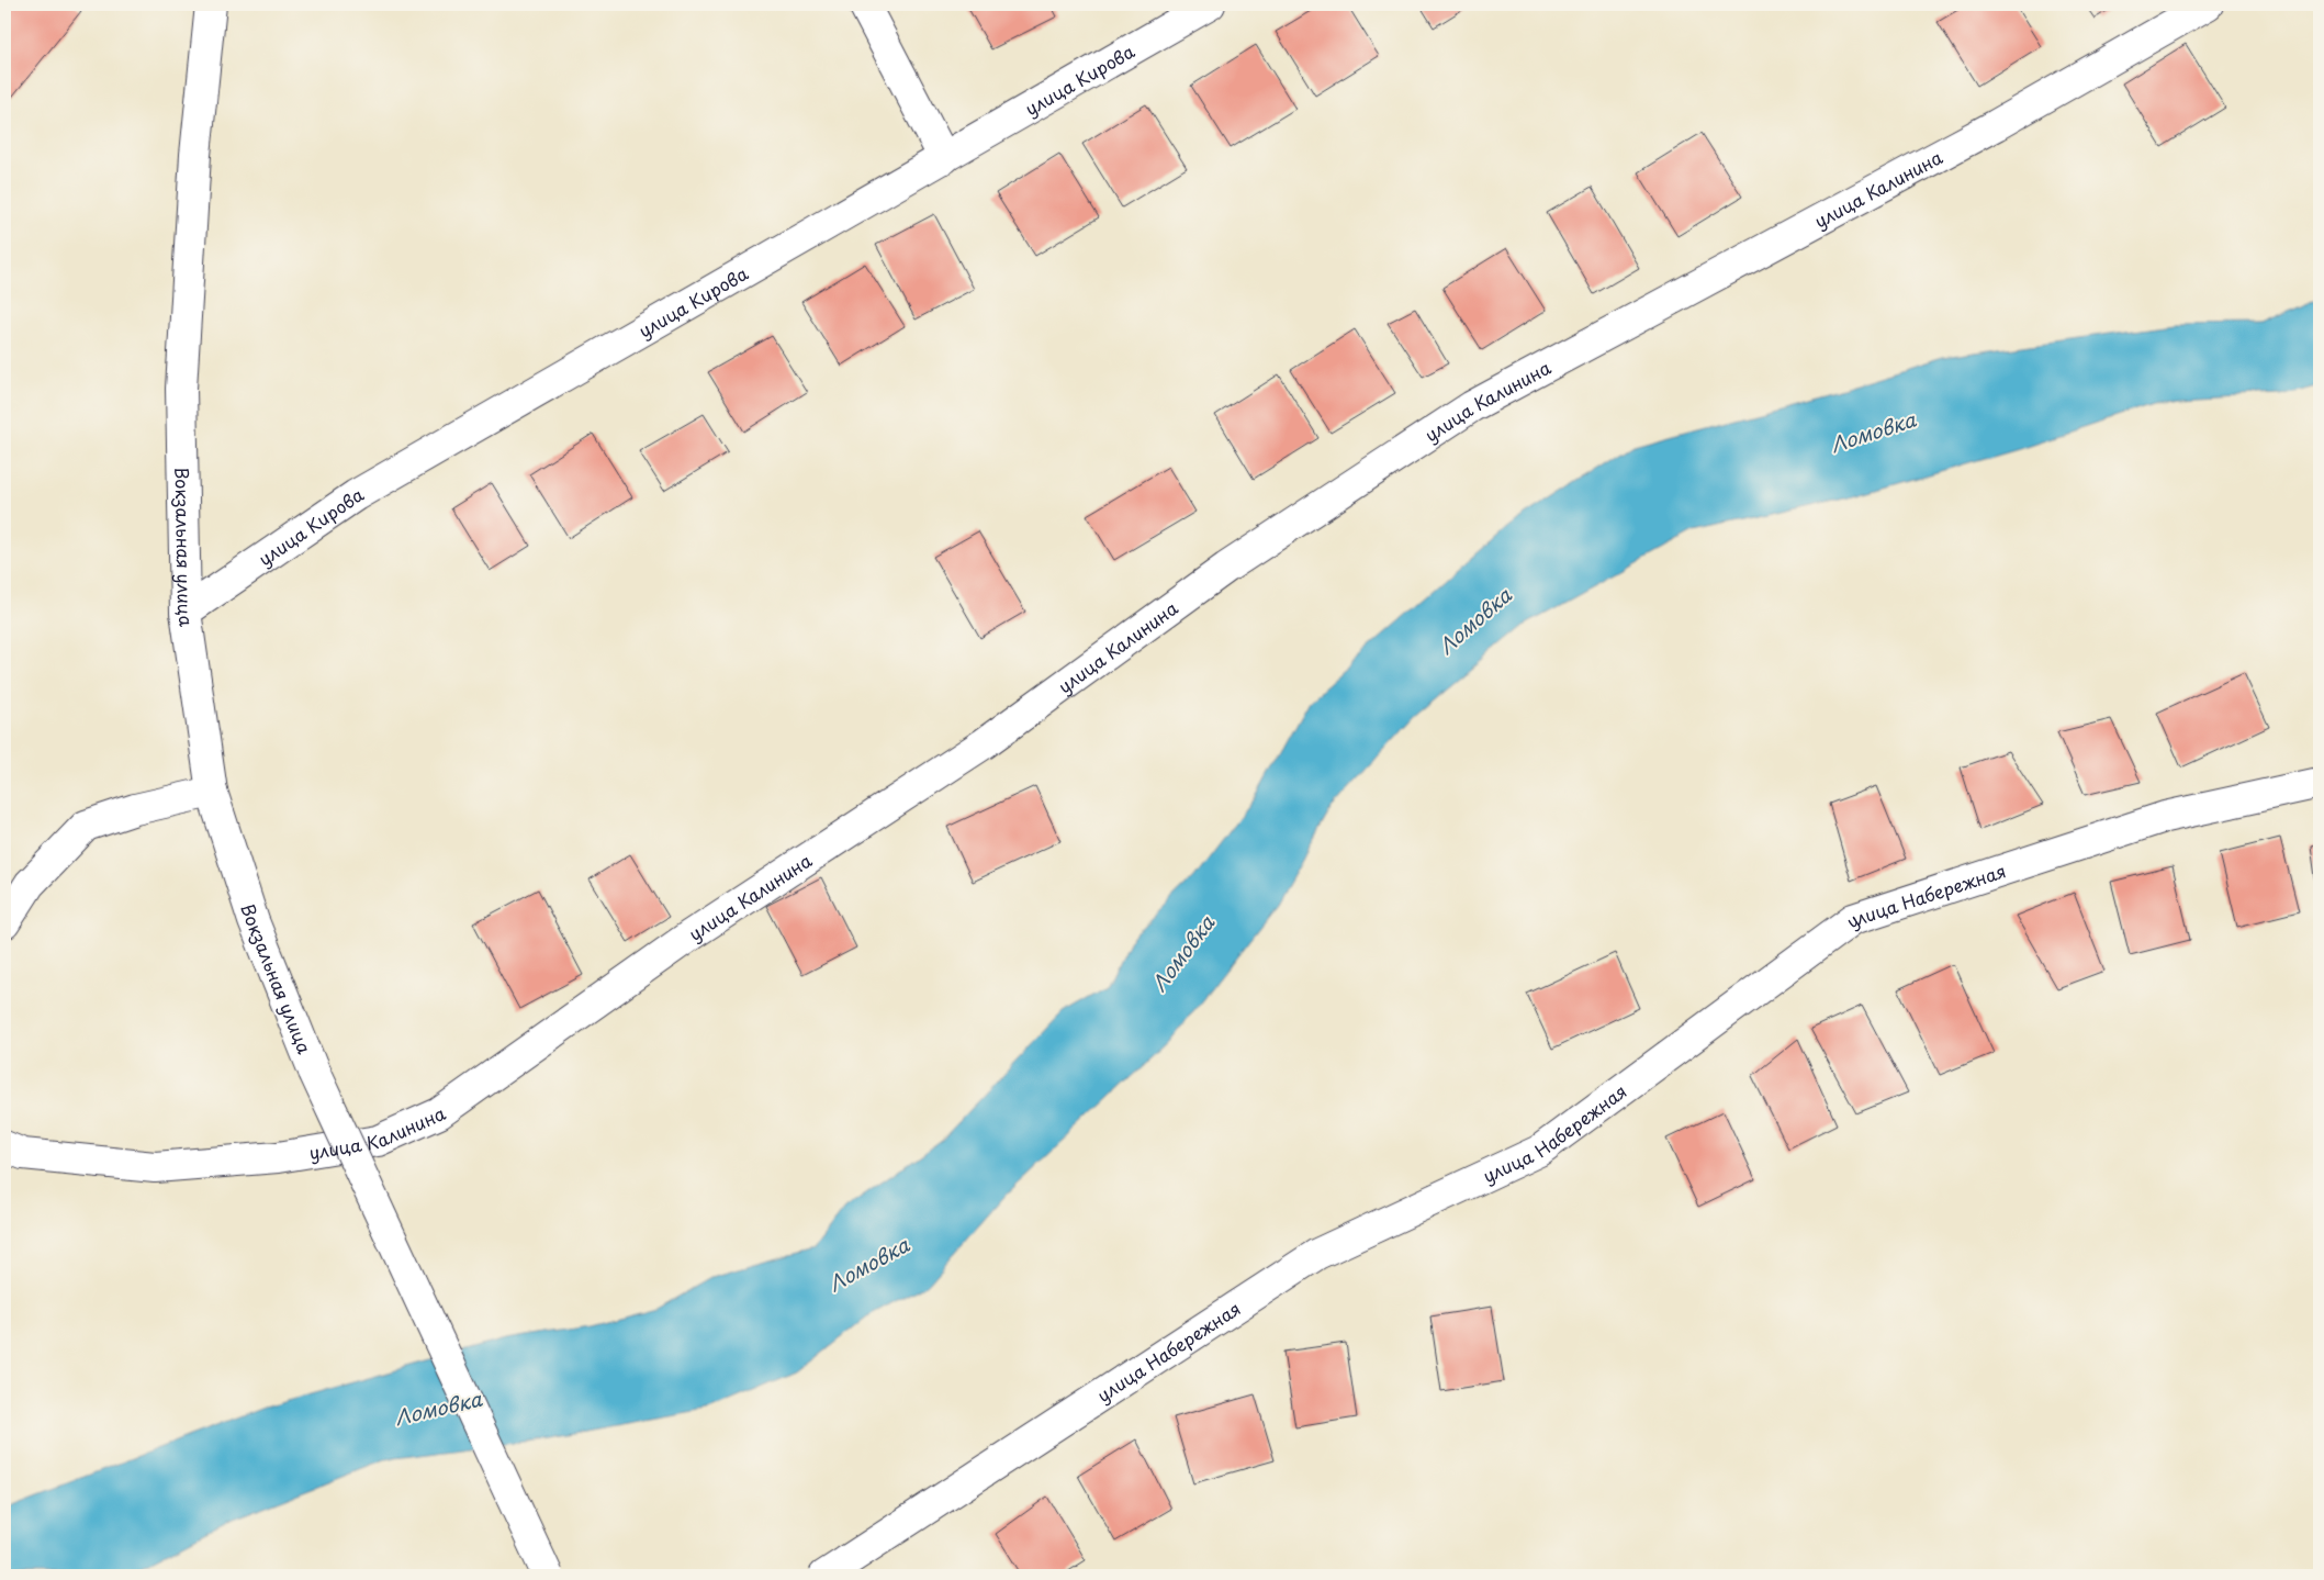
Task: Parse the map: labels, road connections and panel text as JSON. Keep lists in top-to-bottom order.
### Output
{
  "streets": {
    "street": [
      "улица Кирова",
      "улица Калинина",
      "Вокзальная улица",
      "улица Набережная"
    ]
  },
  "crossings": [
    ["улица Кирова", "Вокзальная улица"]
  ],
  "water": ["Ломовка"]
}
